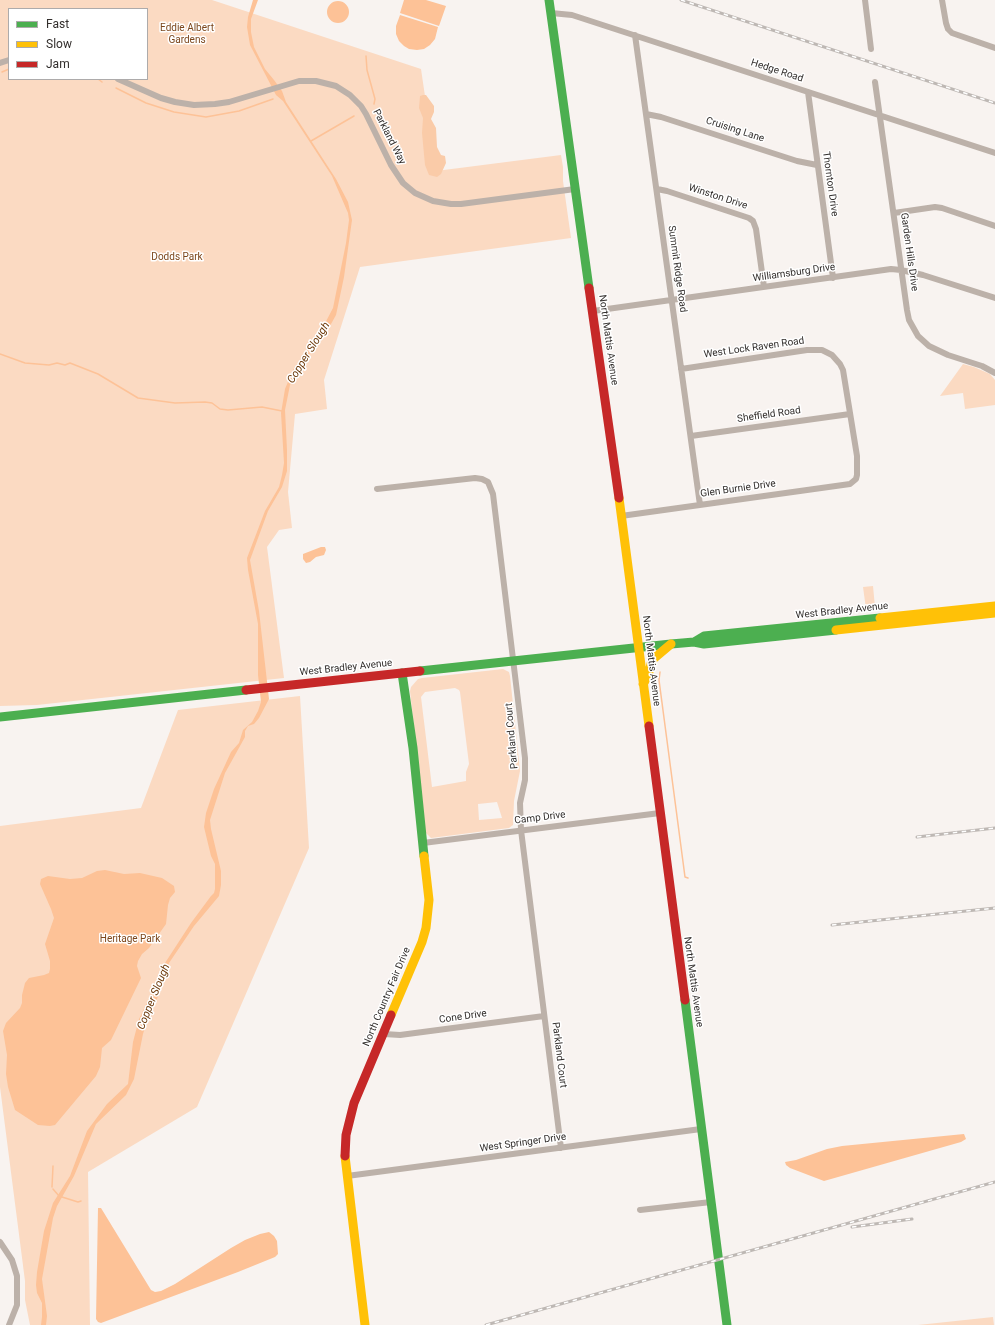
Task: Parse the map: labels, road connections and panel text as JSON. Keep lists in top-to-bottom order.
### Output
{
  "streets": {
    "main road": ["North Mattis Avenue", "West Bradley Avenue", "North Country Fair Drive"],
    "street": [
      "Hedge Road",
      "Cruising Lane",
      "Parkland Way",
      "Thornton Drive",
      "Winston Drive",
      "Garden Hills Drive",
      "Summit Ridge Road",
      "Williamsburg Drive",
      "West Lock Raven Road",
      "Sheffield Road",
      "Glen Burnie Drive",
      "Parkland Court",
      "Camp Drive",
      "Cone Drive",
      "West Springer Drive"
    ]
  },
  "crossings": [
    ["Hedge Road", "Thornton Drive"],
    ["Hedge Road", "Garden Hills Drive"],
    ["Hedge Road", "Summit Ridge Road"],
    ["Hedge Road", "North Mattis Avenue"],
    ["Cruising Lane", "Thornton Drive"],
    ["Cruising Lane", "Summit Ridge Road"],
    ["Parkland Way", "North Mattis Avenue"],
    ["Thornton Drive", "Williamsburg Drive"],
    ["Winston Drive", "Summit Ridge Road"],
    ["Winston Drive", "Williamsburg Drive"],
    ["Garden Hills Drive", "Williamsburg Drive"],
    ["Summit Ridge Road", "Williamsburg Drive"],
    ["Summit Ridge Road", "West Lock Raven Road"],
    ["Summit Ridge Road", "Sheffield Road"],
    ["Summit Ridge Road", "Glen Burnie Drive"],
    ["Williamsburg Drive", "North Mattis Avenue"],
    ["North Mattis Avenue", "Glen Burnie Drive"],
    ["North Mattis Avenue", "West Bradley Avenue"],
    ["North Mattis Avenue", "Camp Drive"],
    ["North Mattis Avenue", "West Springer Drive"],
    ["West Lock Raven Road", "Sheffield Road"],
    ["West Lock Raven Road", "Glen Burnie Drive"],
    ["Sheffield Road", "Glen Burnie Drive"],
    ["West Bradley Avenue", "Parkland Court"],
    ["West Bradley Avenue", "North Country Fair Drive"],
    ["Parkland Court", "Camp Drive"],
    ["Parkland Court", "Cone Drive"],
    ["Parkland Court", "West Springer Drive"],
    ["Camp Drive", "North Country Fair Drive"],
    ["North Country Fair Drive", "Cone Drive"],
    ["North Country Fair Drive", "West Springer Drive"]
  ],
  "water": ["Copper Slough"],
  "parks": ["Eddie Albert Gardens", "Dodds Park", "Heritage Park"],
  "legend": ["Fast", "Slow", "Jam"]
}
